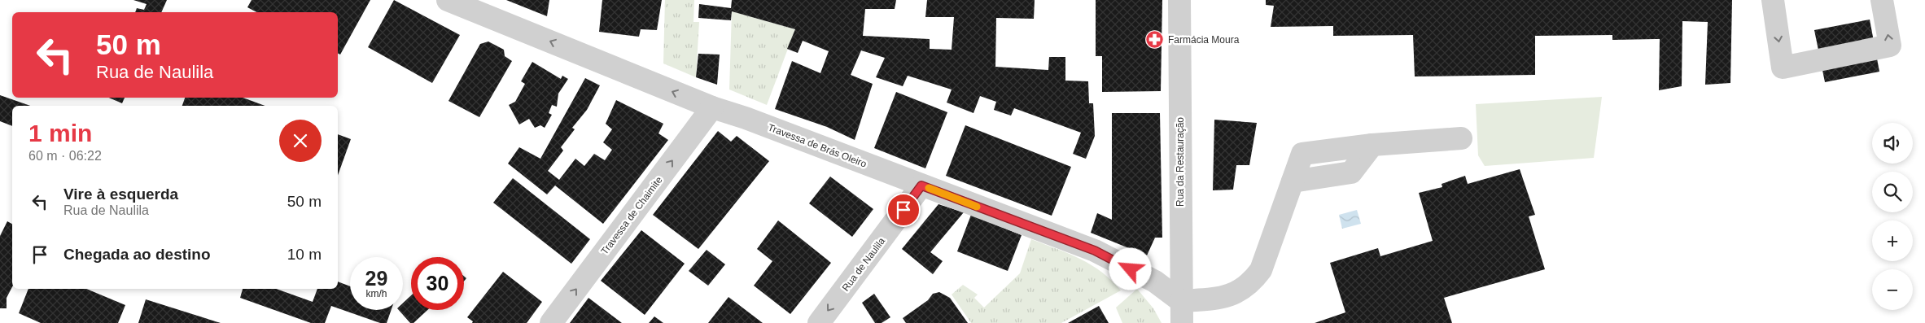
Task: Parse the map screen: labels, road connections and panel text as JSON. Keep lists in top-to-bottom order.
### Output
{
  "streets": {
    "street": [
      "Travessa de Brás Oleiro",
      "Rua da Restauração",
      "Travessa de Chaimite",
      "Rua de Naulila"
    ]
  },
  "crossings": [
    ["Travessa de Brás Oleiro", "Rua da Restauração"],
    ["Travessa de Brás Oleiro", "Travessa de Chaimite"],
    ["Travessa de Brás Oleiro", "Rua de Naulila"]
  ],
  "one_way": ["Travessa de Brás Oleiro", "Travessa de Chaimite", "Rua de Naulila"],
  "places": {
    "pharmacy": ["Farmácia Moura"]
  },
  "page": {
    "turn": ["50 m", "Rua de Naulila"],
    "heading": ["1 min", "60 m · 06:22"],
    "map_buttons": ["+", "−"],
    "list": [
      {
        "name": "Vire à esquerda",
        "note": "Rua de Naulila",
        "value": "50 m"
      },
      {
        "name": "Chegada ao destino",
        "value": "10 m"
      }
    ],
    "speed": "29 km/h",
    "limit": "30"
  }
}
